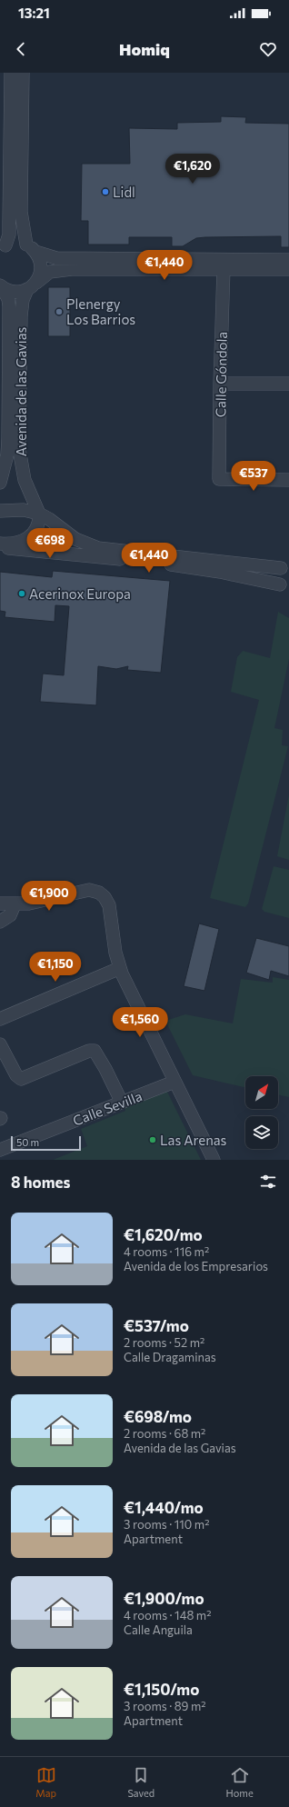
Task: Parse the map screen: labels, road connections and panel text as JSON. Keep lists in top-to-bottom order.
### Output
{
  "streets": {
    "street": ["Calle Góndola", "Avenida de las Gavias", "Calle Sevilla"]
  },
  "places": [
    "Lidl",
    "Plenergy Los Barrios",
    "Acerinox Europa",
    "Las Arenas"
  ],
  "scale_bar": "50 m",
  "north": "top right",
  "page": {
    "status": "13:21",
    "header": "Homiq",
    "price": [
      "€1,620",
      "€1,440",
      "€537",
      "€698",
      "€1,440",
      "€1,900",
      "€1,150",
      "€1,560"
    ],
    "scale": "50 m",
    "heading": "8 homes",
    "list": [
      {
        "name": "€1,620/mo",
        "note": "4 rooms · 116 m² · Avenida de los Empresarios"
      },
      {
        "name": "€537/mo",
        "note": "2 rooms · 52 m² · Calle Dragaminas"
      },
      {
        "name": "€698/mo",
        "note": "2 rooms · 68 m² · Avenida de las Gavias"
      },
      {
        "name": "€1,440/mo",
        "note": "3 rooms · 110 m² · Apartment"
      },
      {
        "name": "€1,900/mo",
        "note": "4 rooms · 148 m² · Calle Anguila"
      },
      {
        "name": "€1,150/mo",
        "note": "3 rooms · 89 m² · Apartment"
      }
    ],
    "tabs": ["Map", "Saved", "Home"]
  }
}
